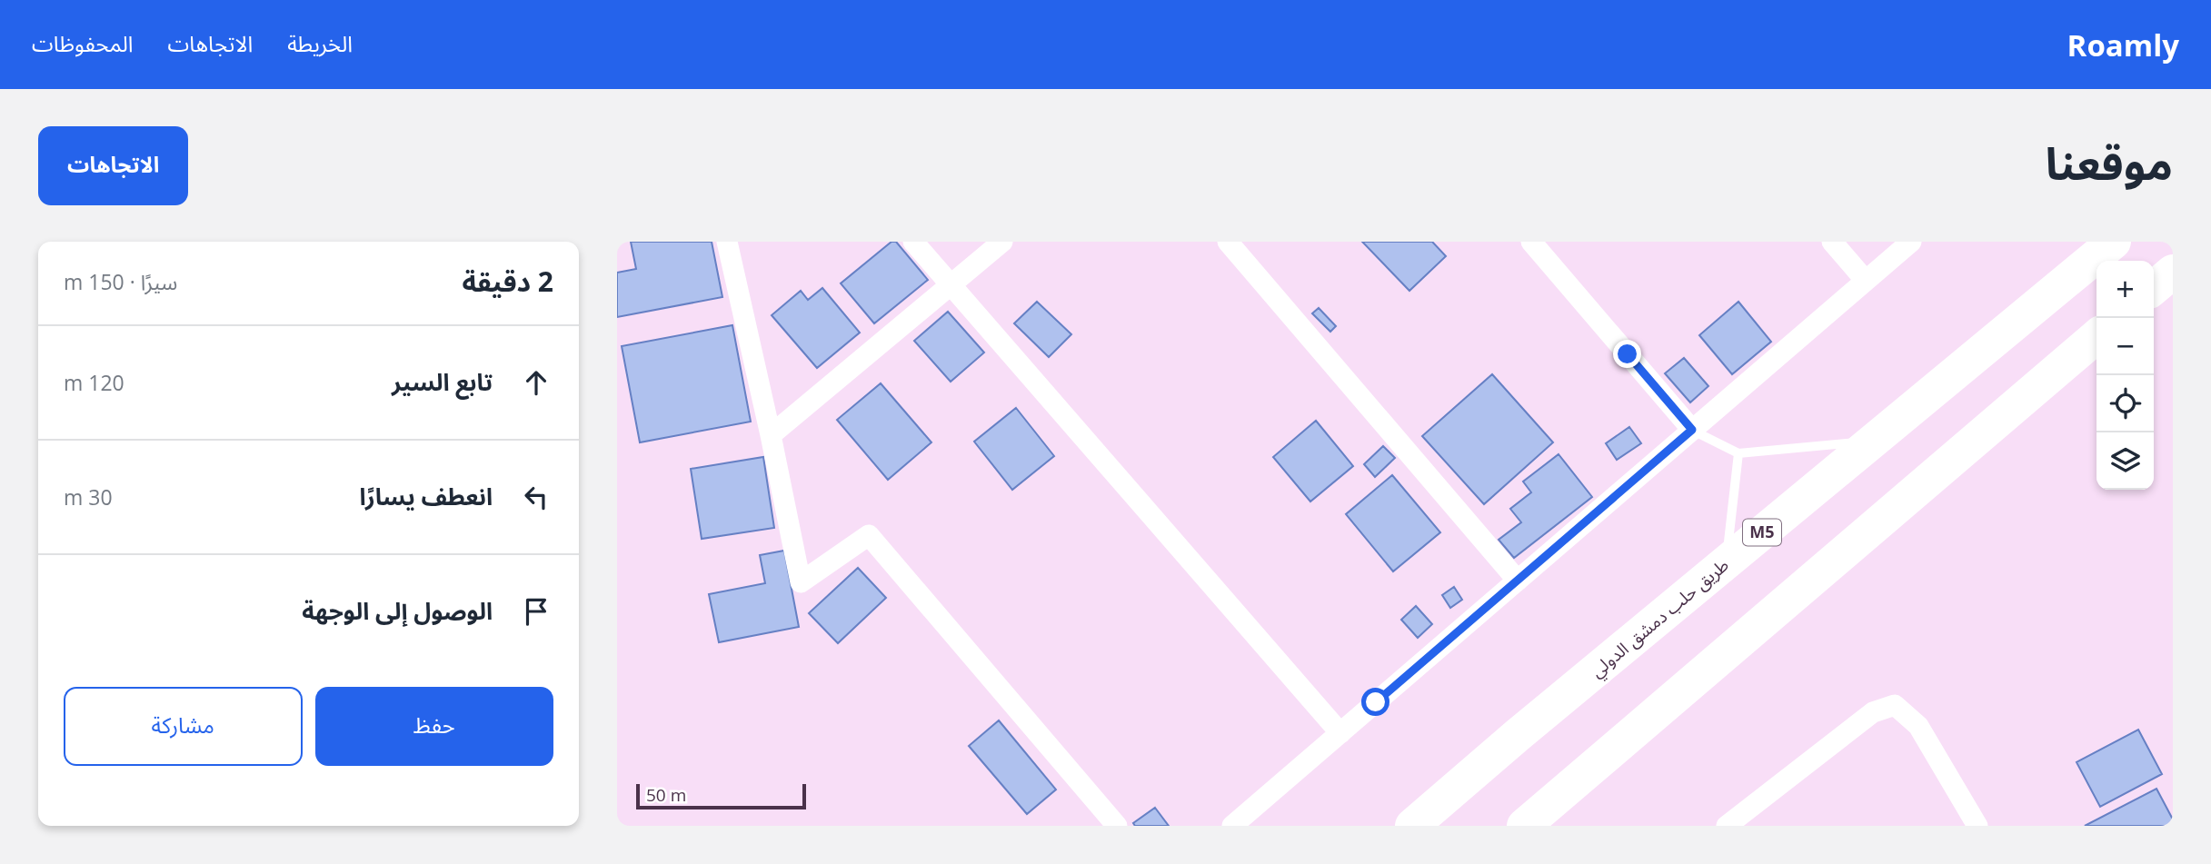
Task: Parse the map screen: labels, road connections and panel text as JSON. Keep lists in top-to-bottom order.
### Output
{
  "streets": {
    "highway": ["M5", "طريق حلب دمشق الدولي"]
  },
  "scale_bar": "50 m",
  "page": {
    "header": "Roamly",
    "nav": ["الخريطة", "الاتجاهات", "المحفوظات"],
    "title": "موقعنا",
    "buttons": [
      "الاتجاهات",
      ["حفظ", "مشاركة"]
    ],
    "heading": ["2 دقيقة", "سيرًا · 150 m"],
    "map_buttons": ["+", "−"],
    "list": [
      ["تابع السير", "120 m"],
      ["انعطف يسارًا", "30 m"],
      "الوصول إلى الوجهة"
    ],
    "scale": "50 m"
  }
}
